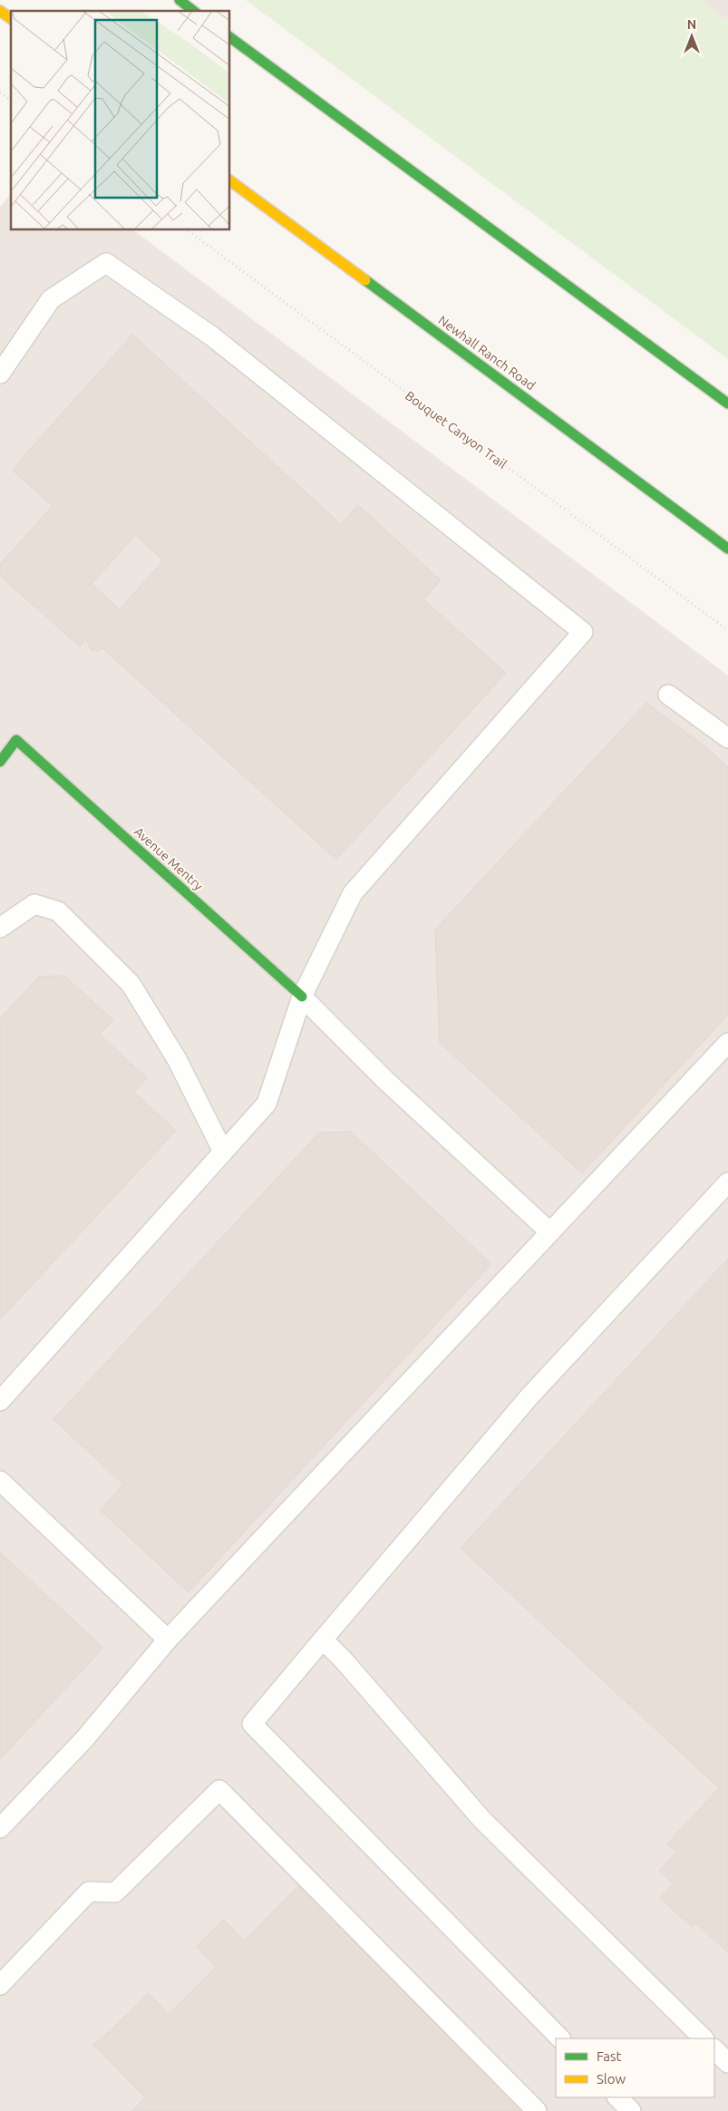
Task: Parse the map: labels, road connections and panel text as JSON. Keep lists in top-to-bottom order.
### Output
{
  "streets": {
    "main road": ["Newhall Ranch Road", "Avenue Mentry"],
    "path": ["Bouquet Canyon Trail"]
  },
  "legend": ["Fast", "Slow"],
  "north": "top"
}
